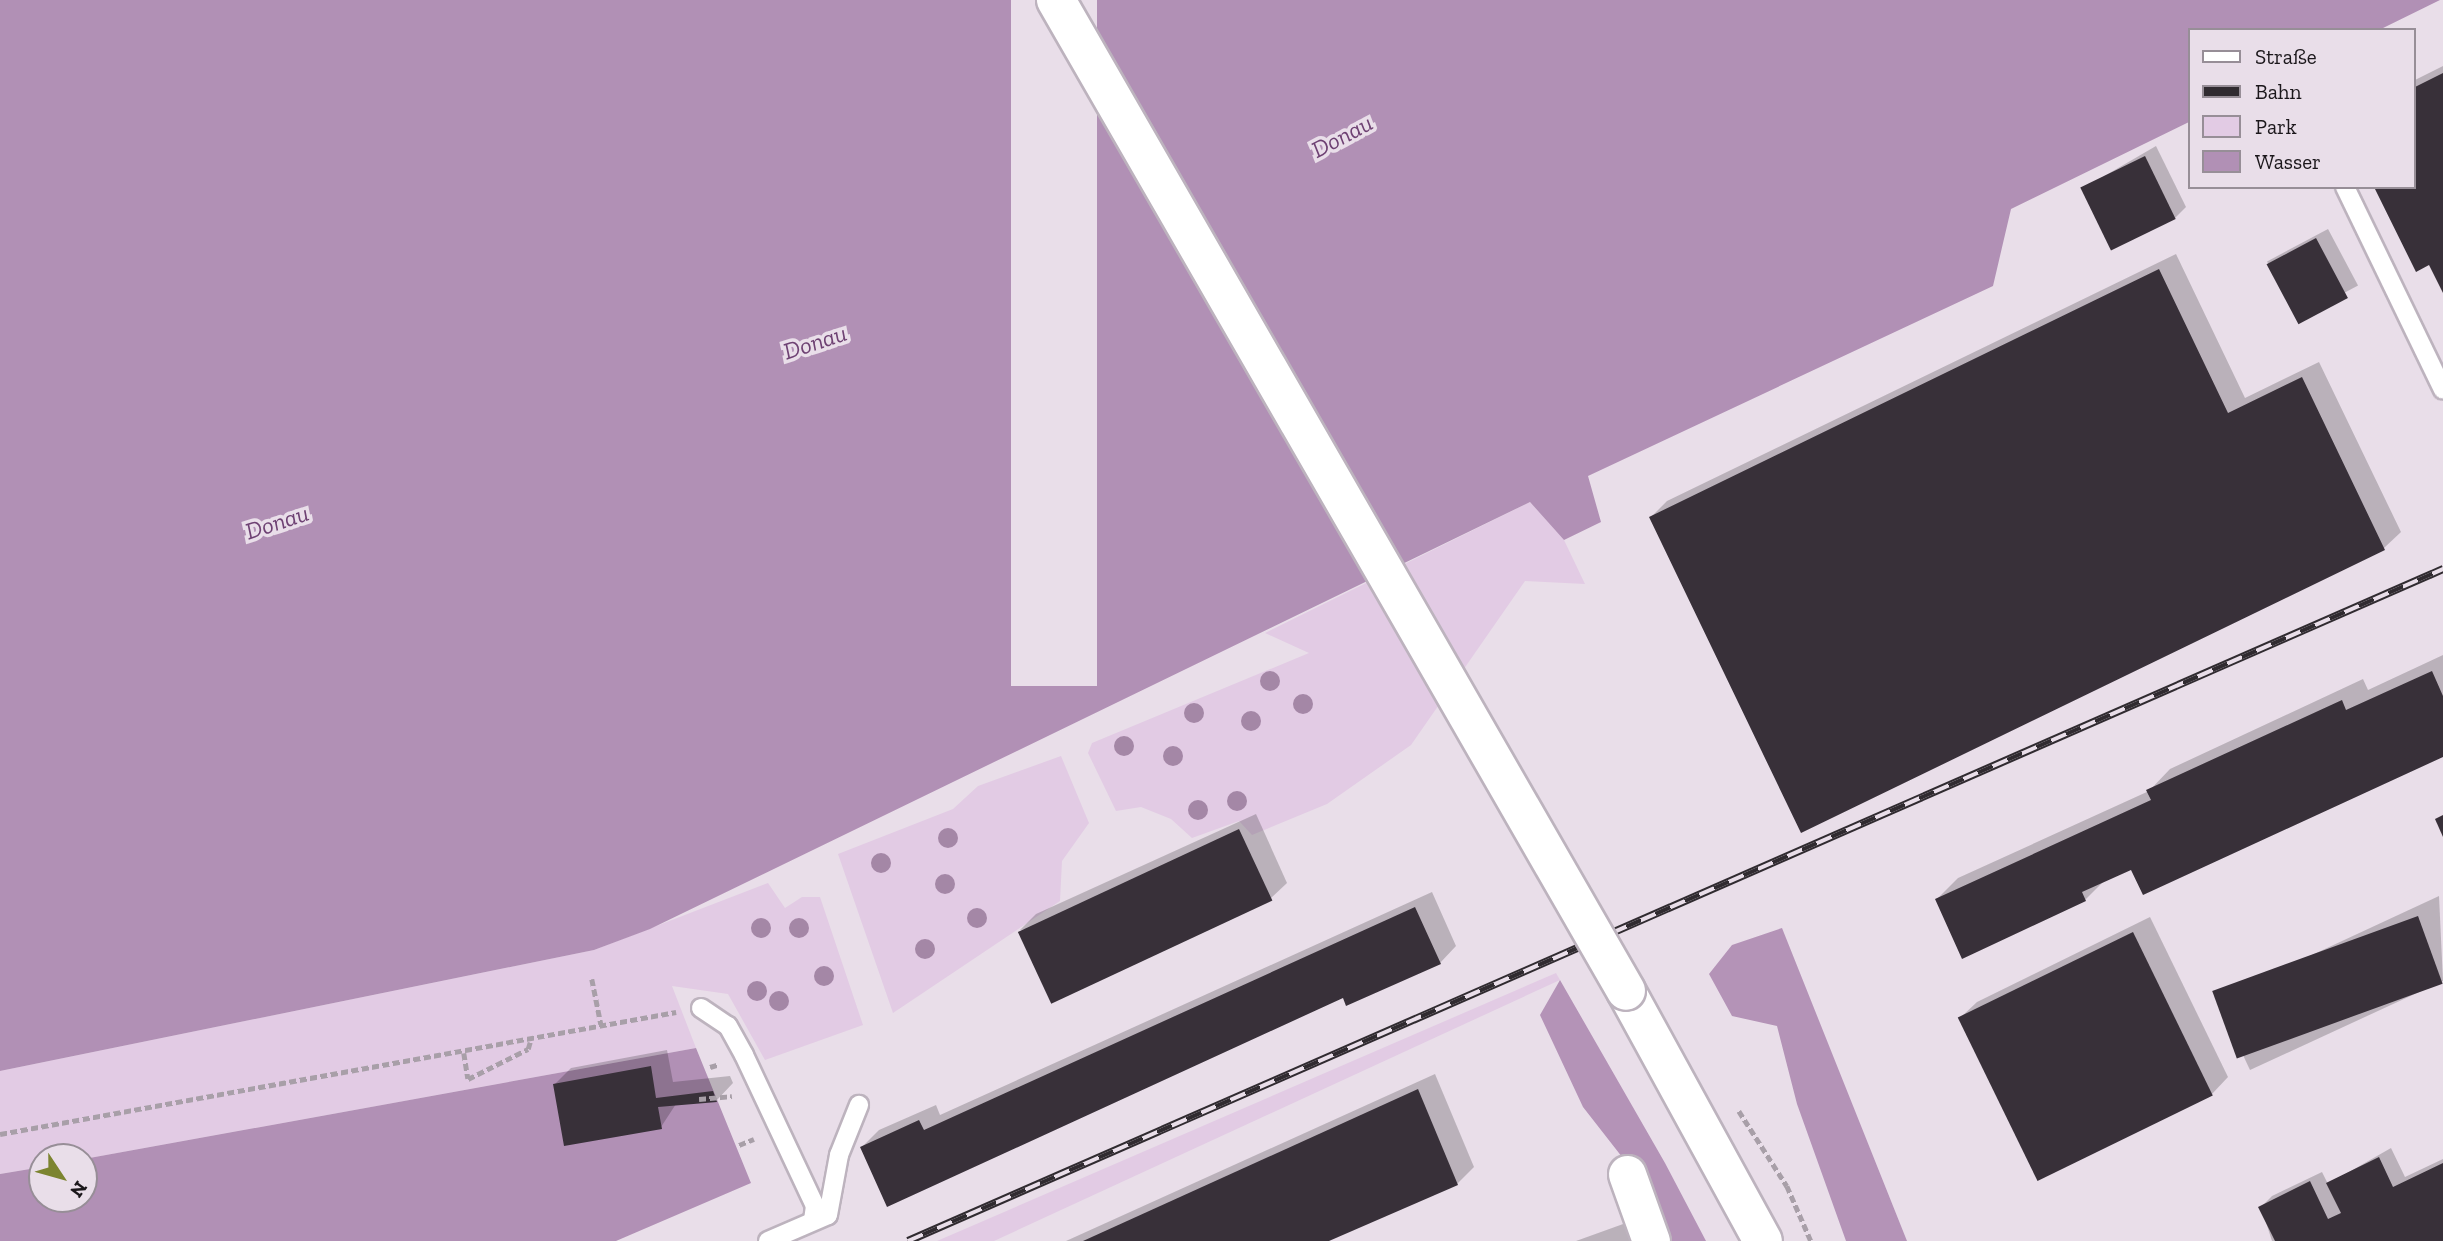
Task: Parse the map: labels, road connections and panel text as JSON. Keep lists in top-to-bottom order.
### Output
{
  "water": ["Donau"],
  "legend": [
    "Straße",
    "Bahn",
    "Park",
    "Wasser"
  ],
  "north": "bottom right"
}
